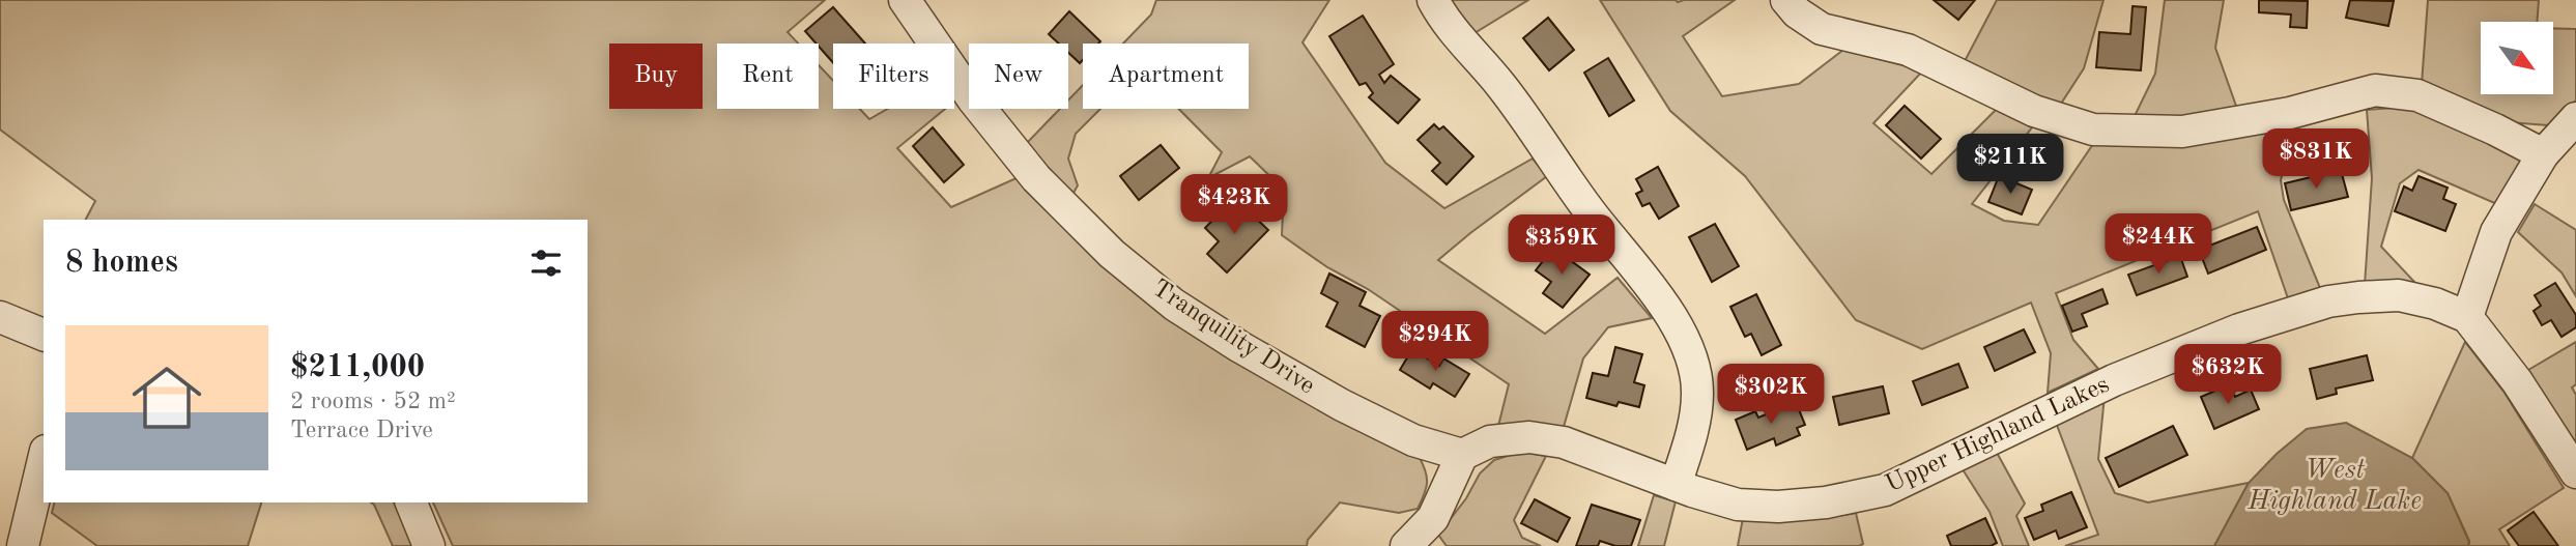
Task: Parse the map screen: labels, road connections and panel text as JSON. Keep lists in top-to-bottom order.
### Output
{
  "streets": {
    "street": ["Tranquility Drive", "Upper Highland Lakes"]
  },
  "crossings": [
    ["Tranquility Drive", "Upper Highland Lakes"]
  ],
  "water": ["West Highland Lake"],
  "north": "bottom right",
  "page": {
    "chip": [
      "Buy",
      "Rent",
      "Filters",
      "New",
      "Apartment"
    ],
    "price": [
      "$831K",
      "$211K",
      "$423K",
      "$244K",
      "$359K",
      "$294K",
      "$632K",
      "$302K"
    ],
    "heading": "8 homes",
    "list": [
      {
        "name": "$211,000",
        "note": "2 rooms · 52 m² · Terrace Drive"
      }
    ]
  }
}
